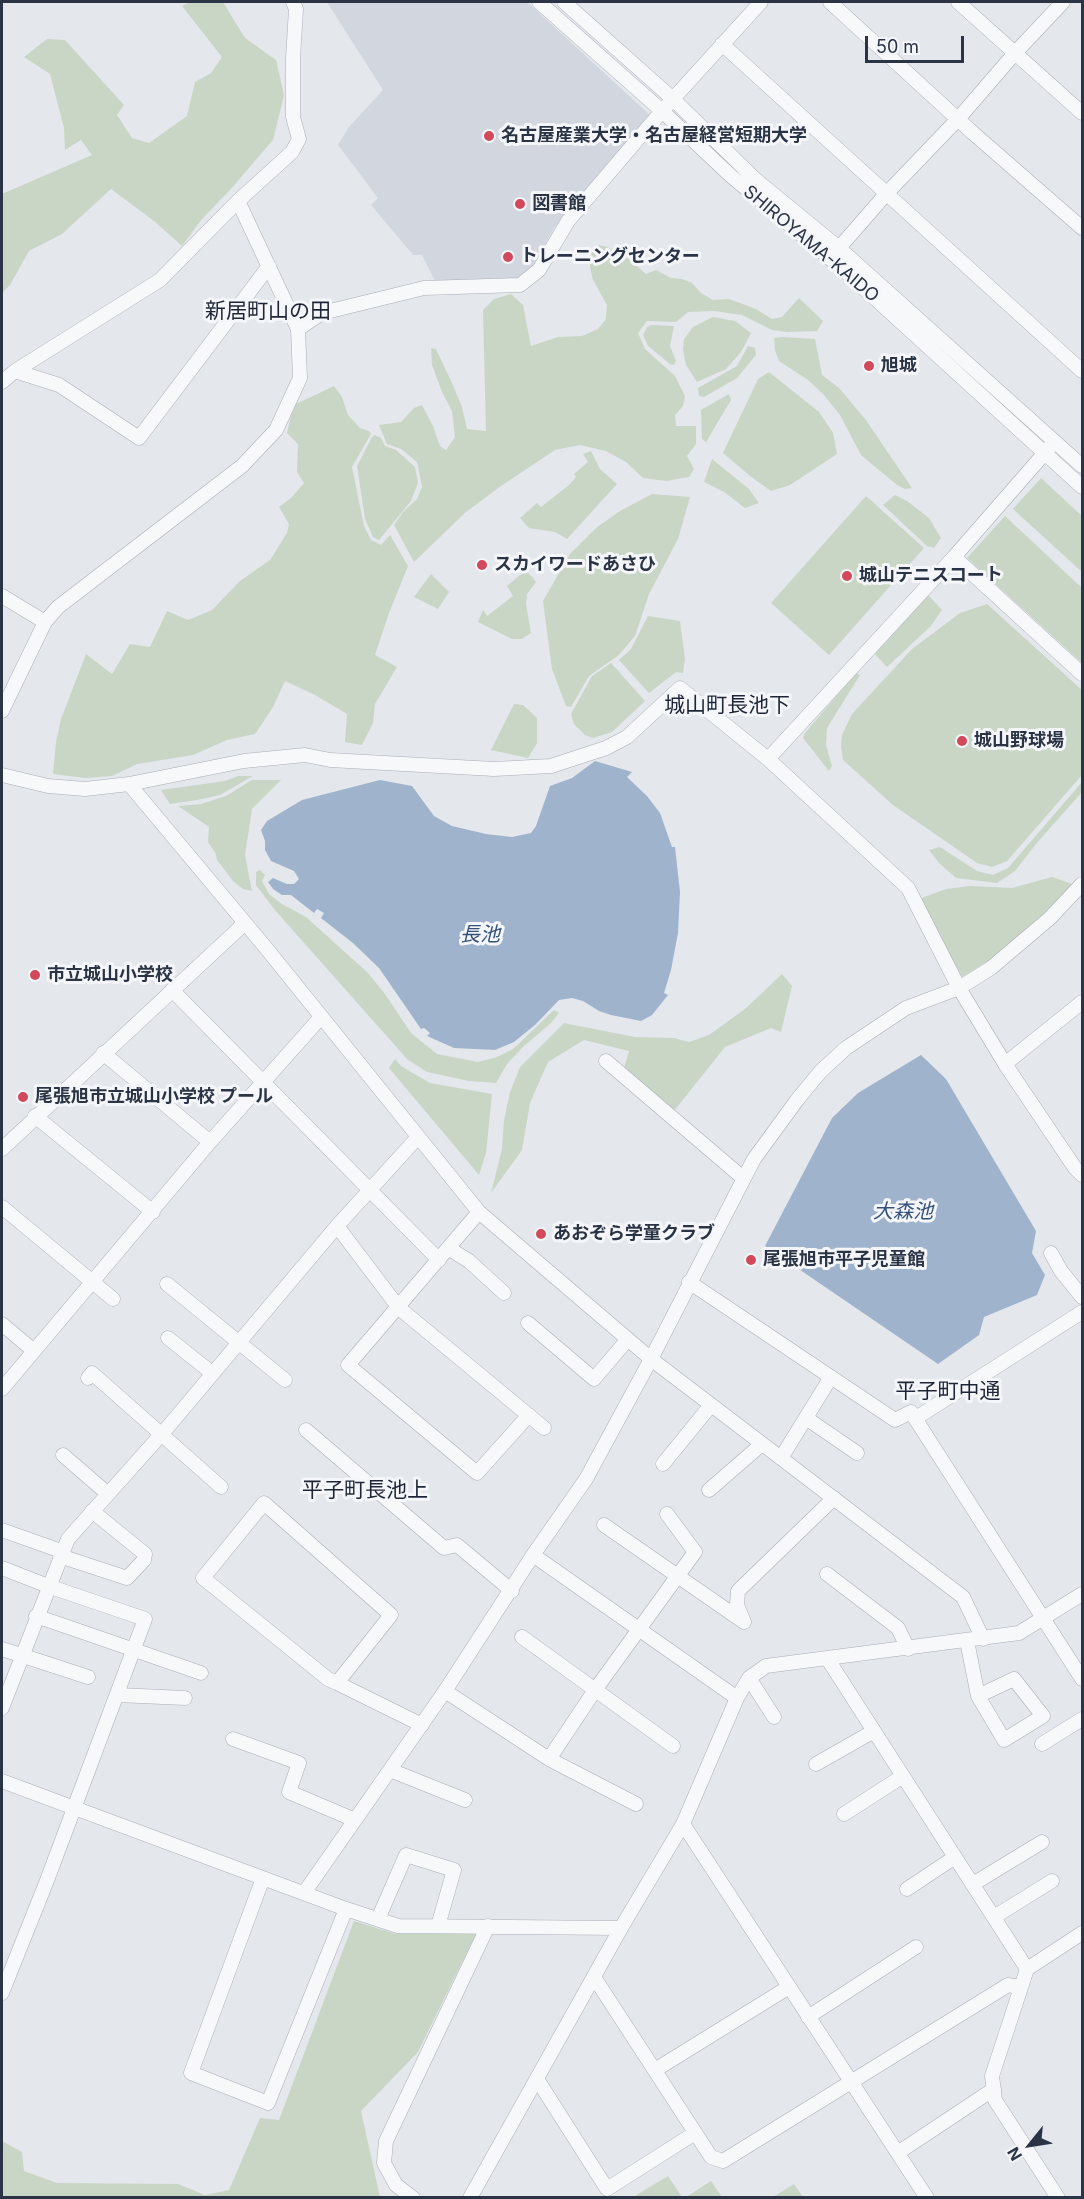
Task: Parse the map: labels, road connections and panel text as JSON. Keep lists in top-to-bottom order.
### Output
{
  "streets": {
    "street": ["SHIROYAMA-KAIDO"]
  },
  "districts": [
    "新居町山の田",
    "城山町長池下",
    "平子町中通",
    "平子町長池上"
  ],
  "water": ["長池", "大森池"],
  "places": [
    "名古屋産業大学・名古屋経営短期大学",
    "図書館",
    "トレーニングセンター",
    "旭城",
    "スカイワードあさひ",
    "城山テニスコート",
    "城山野球場",
    "市立城山小学校",
    "尾張旭市立城山小学校 プール",
    "あおぞら学童クラブ",
    "尾張旭市平子児童館"
  ],
  "scale_bar": "50 m",
  "north": "bottom left"
}
